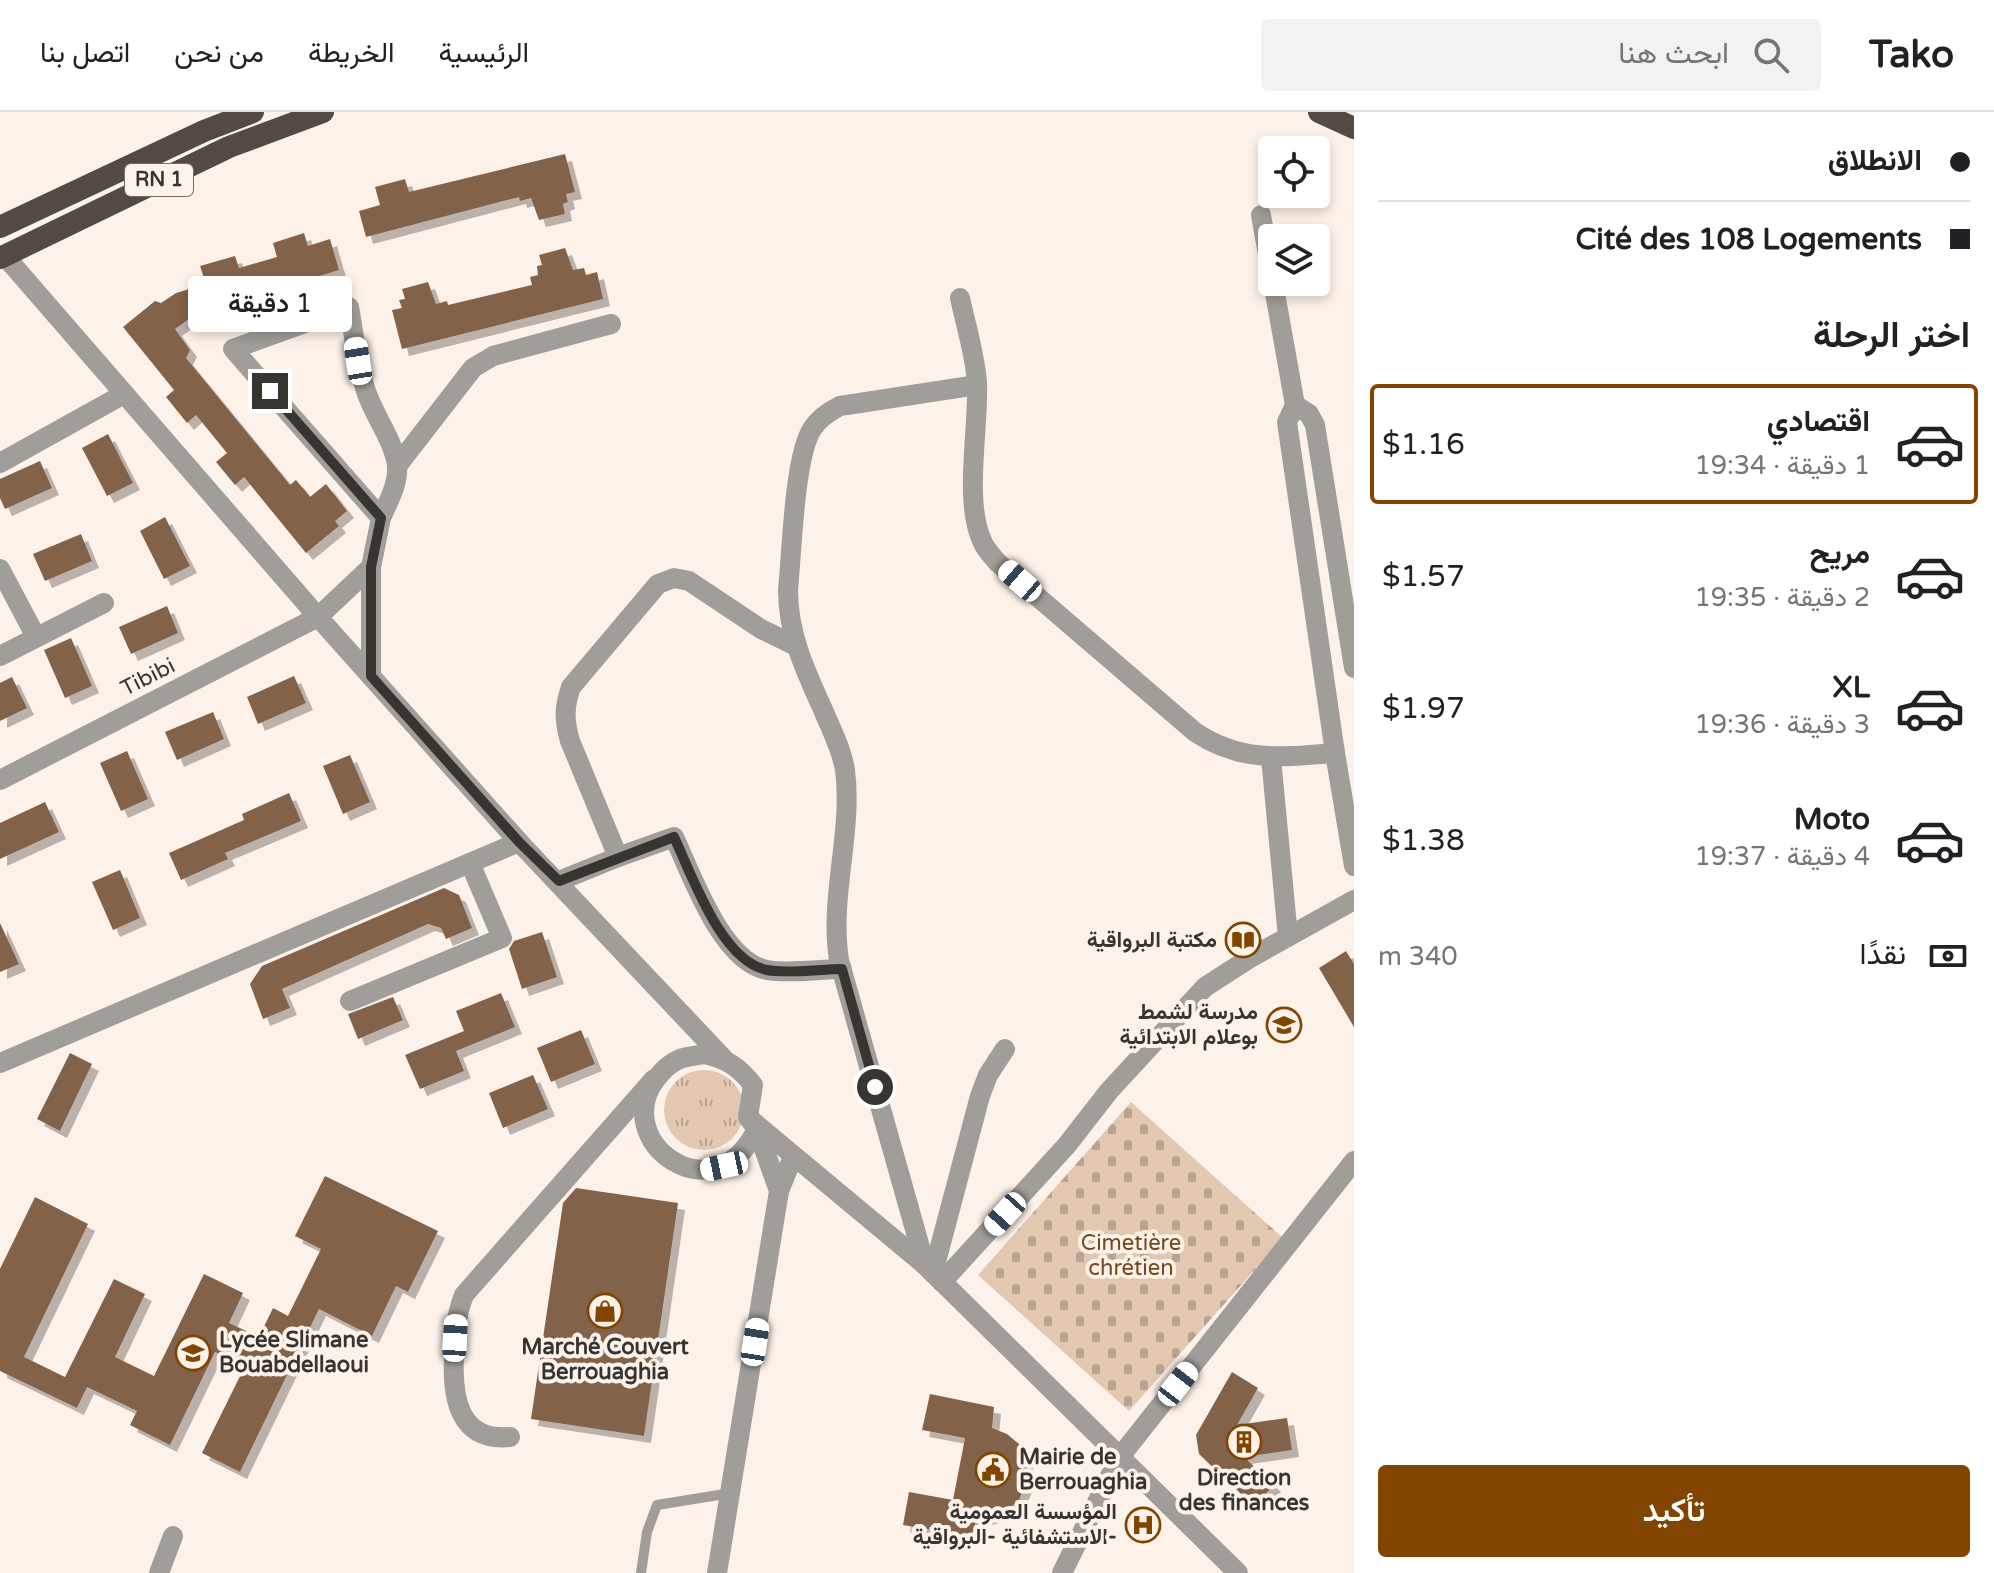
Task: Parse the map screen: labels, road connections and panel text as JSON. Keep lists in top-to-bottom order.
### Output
{
  "streets": {
    "highway": ["RN 1"],
    "street": ["Tibibi"]
  },
  "parks": ["Cimetière chrétien"],
  "places": {
    "library": ["مكتبة البرواقية"],
    "school or university": ["مدرسة لشمط بوعلام الابتدائية", "Lycée Slimane Bouabdellaoui"],
    "shop": ["Marché Couvert Berrouaghia"],
    "building": ["Direction des finances"],
    "public building": ["Mairie de Berrouaghia"],
    "hospital": ["المؤسسة العمومية الاستشفائية -البرواقية-"]
  },
  "page": {
    "header": "Tako",
    "search": "ابحث هنا",
    "nav": [
      "الرئيسية",
      "الخريطة",
      "من نحن",
      "اتصل بنا"
    ],
    "banner": ["الانطلاق", "Cité des 108 Logements"],
    "bubble": "1 دقيقة",
    "heading": "اختر الرحلة",
    "list": [
      {
        "name": "اقتصادي",
        "note": "1 دقيقة · 19:34",
        "value": "$1.16"
      },
      {
        "name": "مريح",
        "note": "2 دقيقة · 19:35",
        "value": "$1.57"
      },
      {
        "name": "XL",
        "note": "3 دقيقة · 19:36",
        "value": "$1.97"
      },
      {
        "name": "Moto",
        "note": "4 دقيقة · 19:37",
        "value": "$1.38"
      }
    ],
    "pay": ["نقدًا", "340 m"],
    "buttons": "تأكيد"
  }
}
